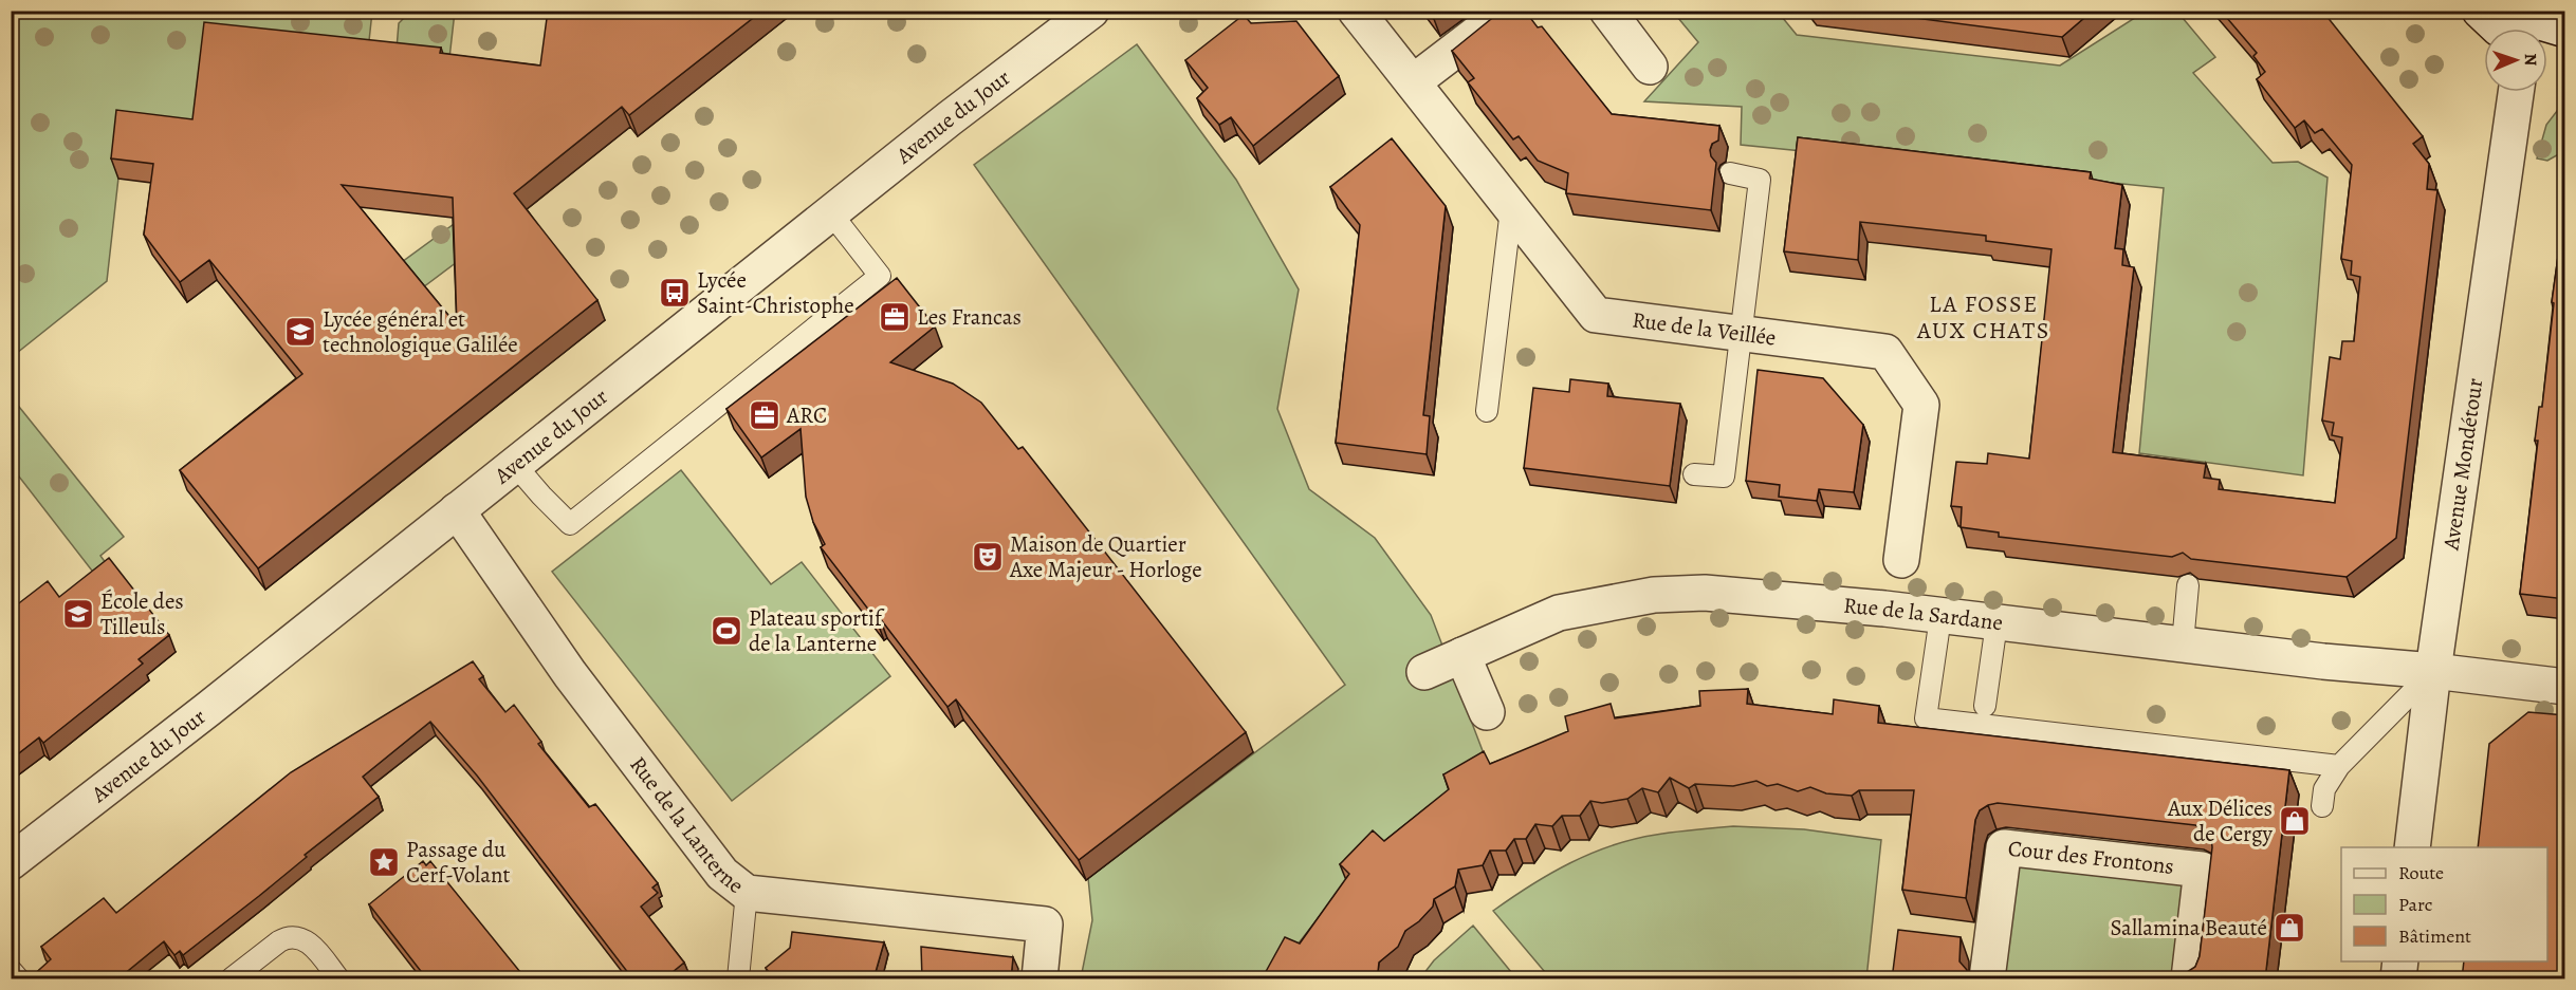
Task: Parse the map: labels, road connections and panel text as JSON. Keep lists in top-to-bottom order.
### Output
{
  "streets": {
    "street": [
      "Avenue du Jour",
      "Rue de la Veillée",
      "Avenue Mondétour",
      "Rue de la Sardane",
      "Rue de la Lanterne",
      "Cour des Frontons"
    ]
  },
  "crossings": [
    ["Avenue du Jour", "Rue de la Lanterne"],
    ["Avenue Mondétour", "Rue de la Sardane"]
  ],
  "districts": ["LA FOSSE AUX CHATS"],
  "places": {
    "bus stop": ["Lycée Saint-Christophe"],
    "office": ["Les Francas", "ARC"],
    "school or university": ["Lycée général et technologique Galilée", "École des Tilleuls"],
    "theatre": ["Maison de Quartier Axe Majeur - Horloge"],
    "sports": ["Plateau sportif de la Lanterne"],
    "shop": ["Aux Délices de Cergy", "Sallamina Beauté"],
    "place": ["Passage du Cerf-Volant"]
  },
  "legend": ["Route", "Parc", "Bâtiment"],
  "north": "right"
}
